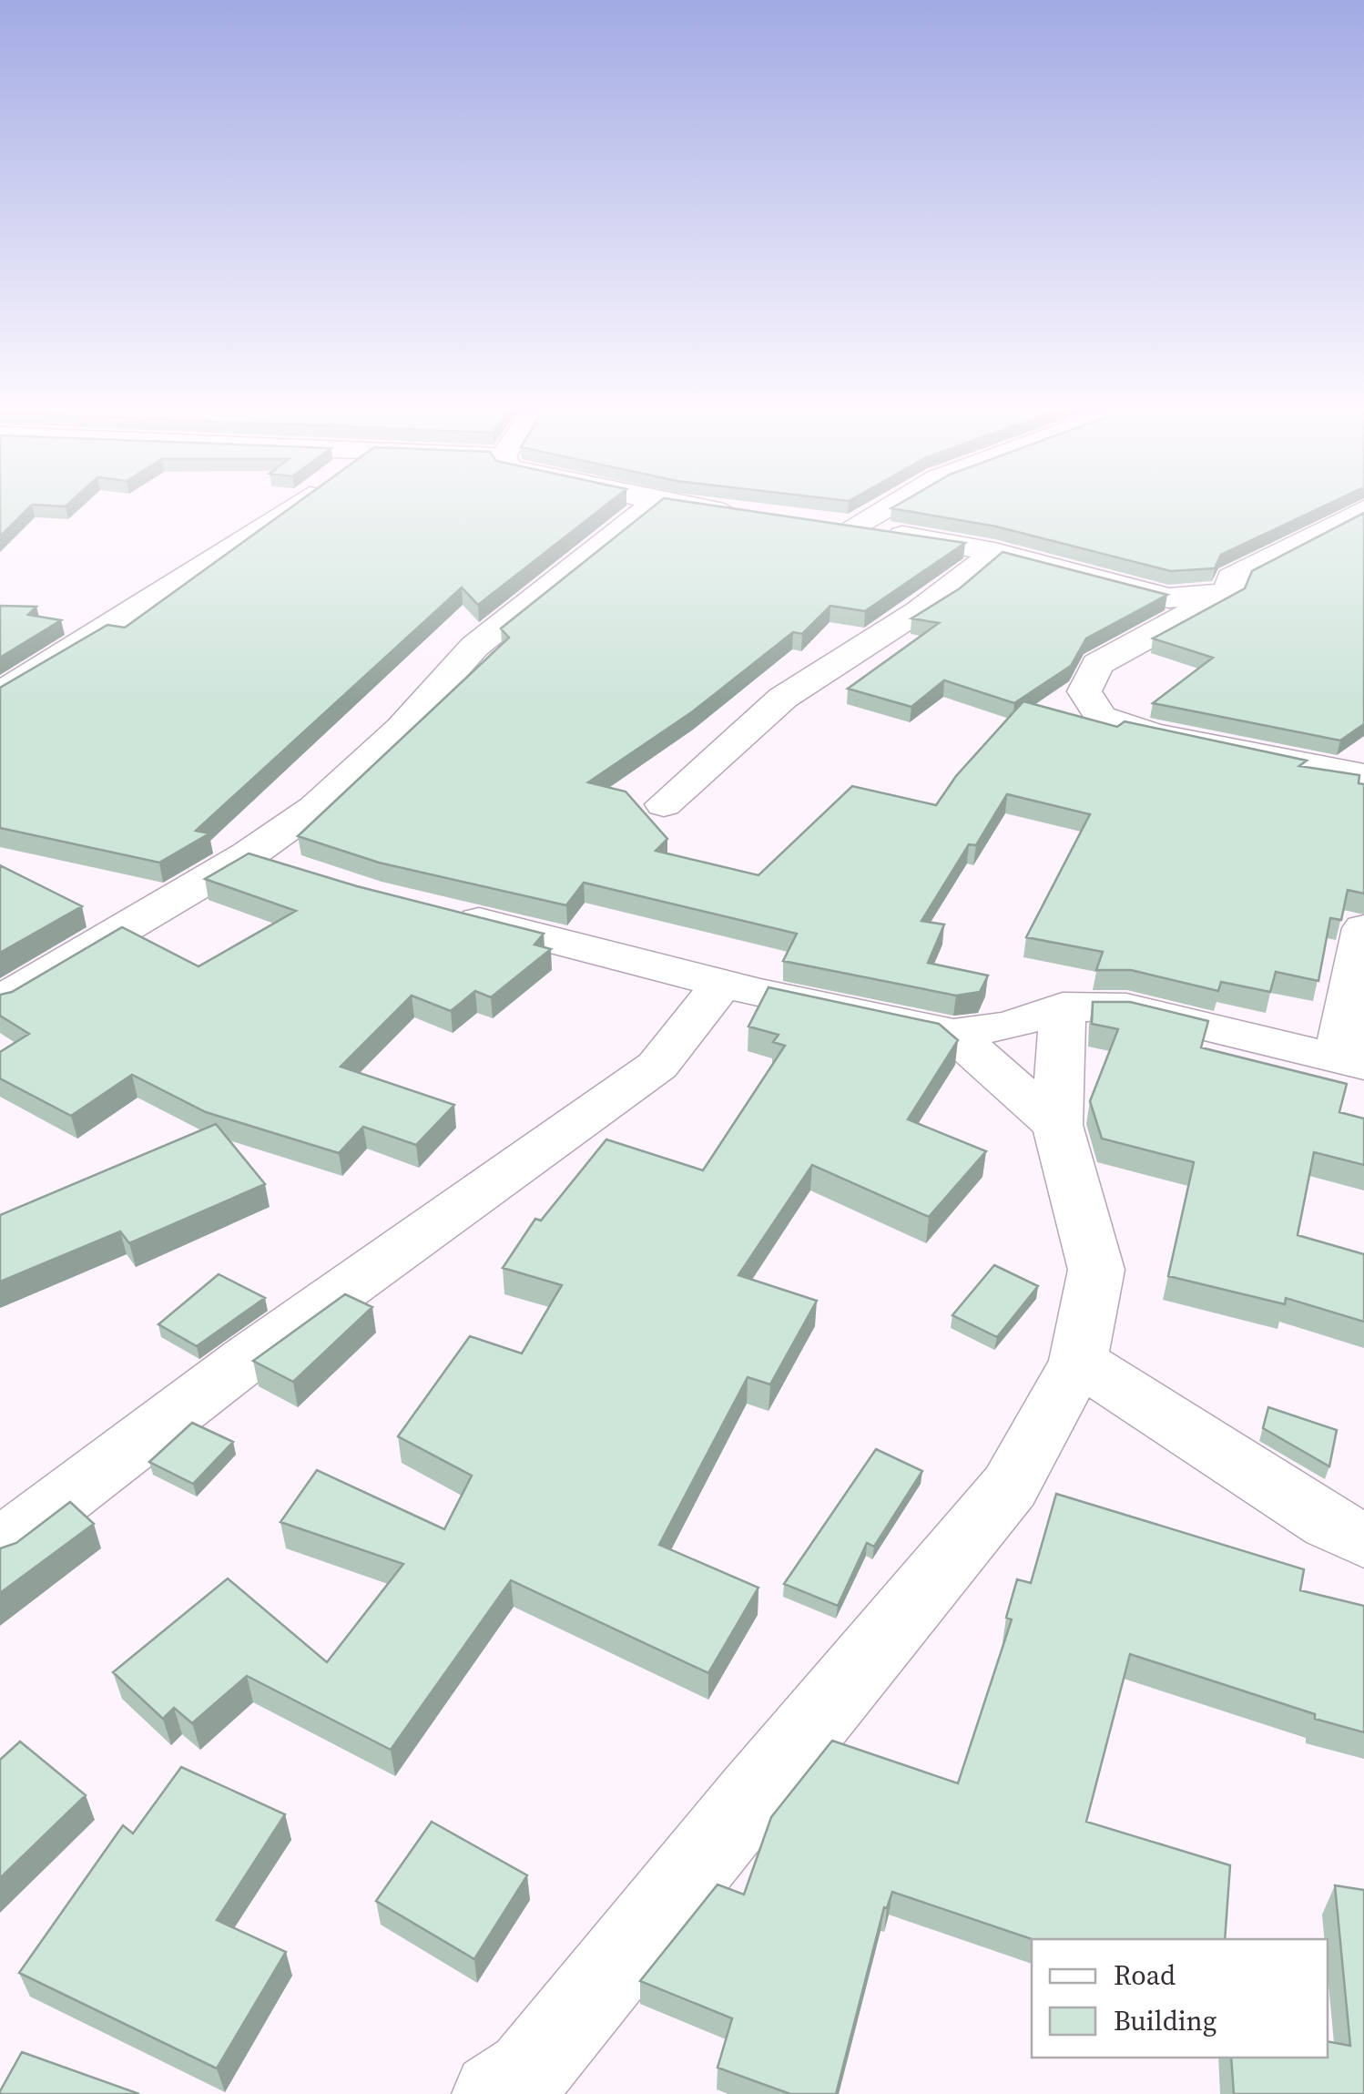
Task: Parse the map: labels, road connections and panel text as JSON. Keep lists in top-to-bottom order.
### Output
{
  "legend": ["Road", "Building"]
}
